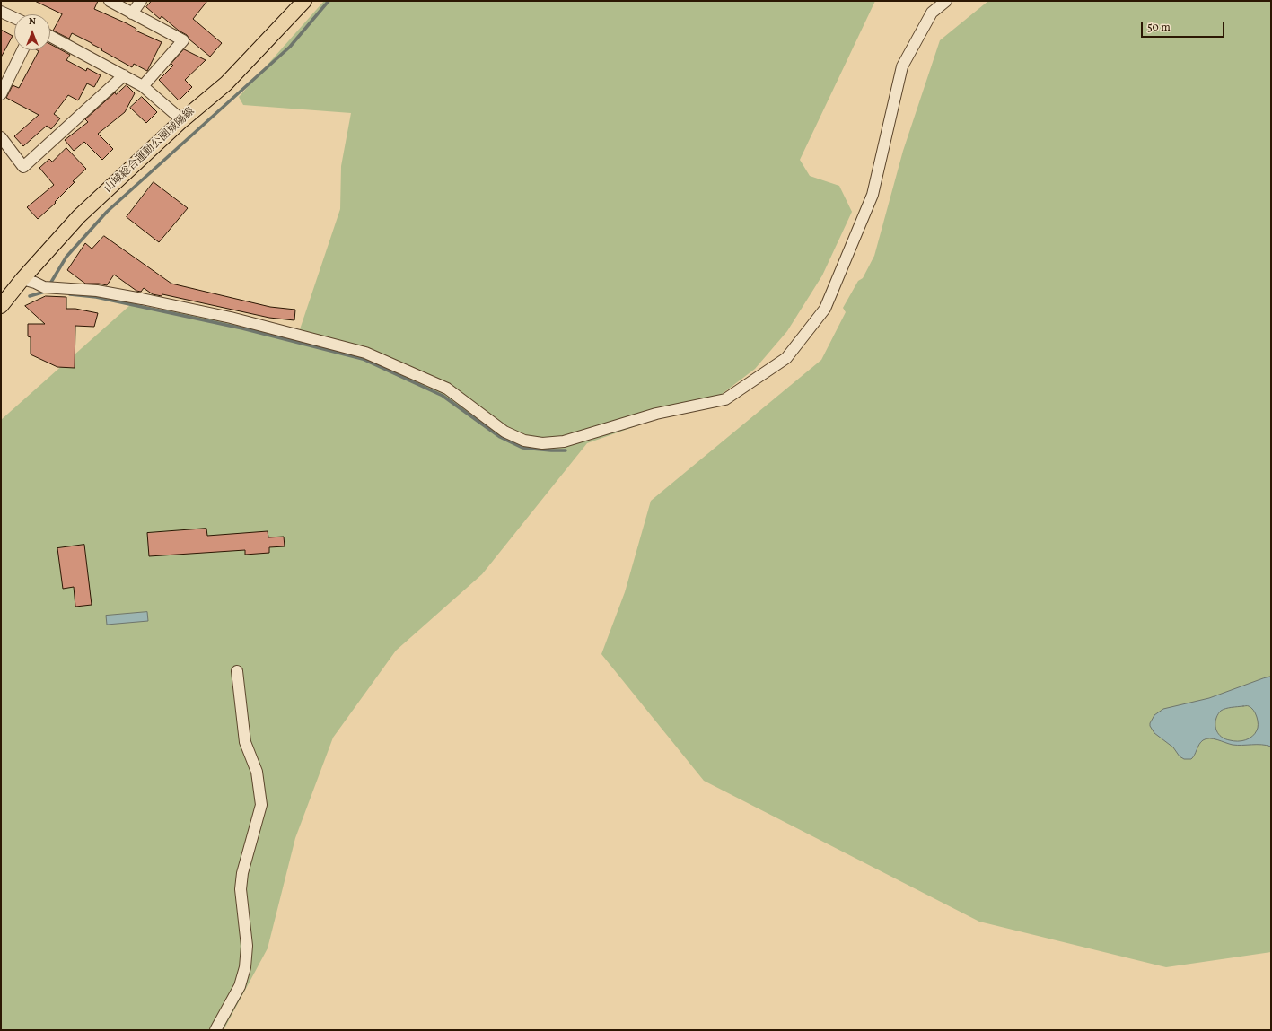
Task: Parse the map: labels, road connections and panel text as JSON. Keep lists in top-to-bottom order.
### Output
{
  "streets": {
    "main road": ["山城総合運動公園城陽線"]
  },
  "scale_bar": "50 m",
  "north": "top"
}
